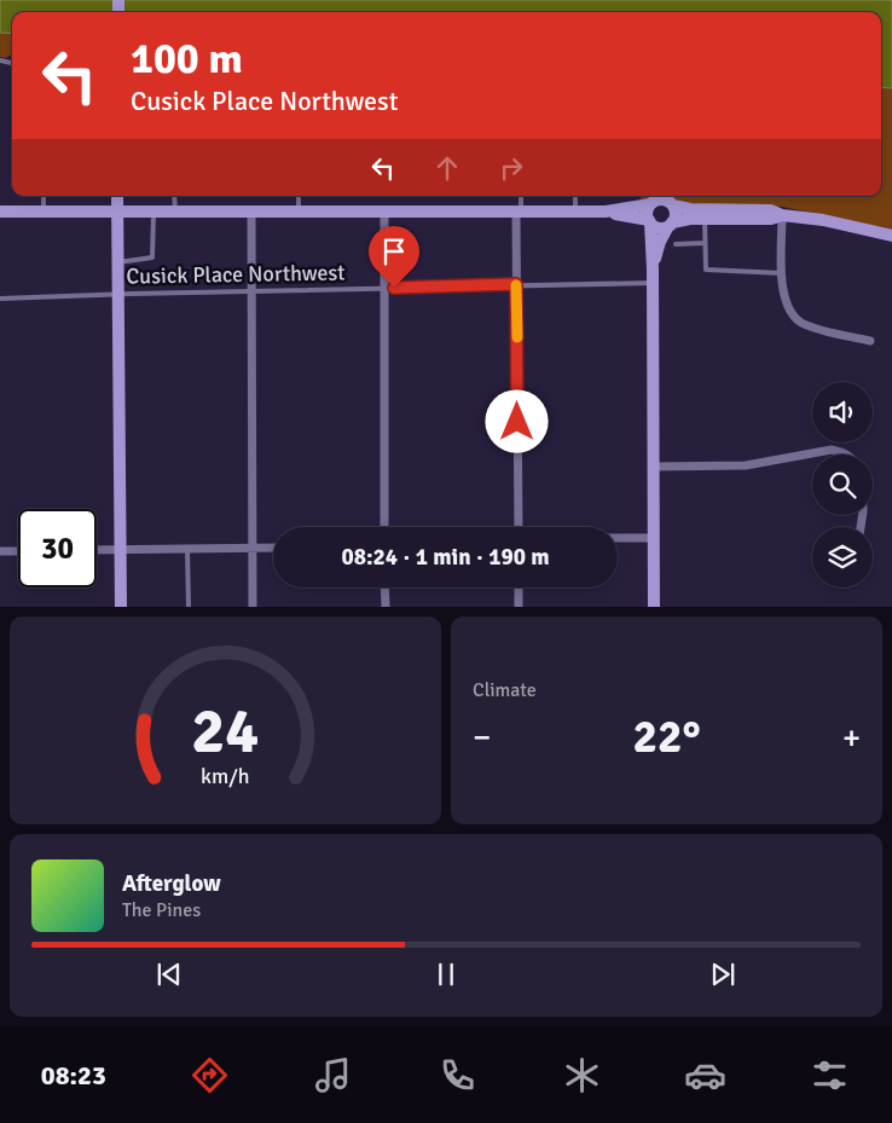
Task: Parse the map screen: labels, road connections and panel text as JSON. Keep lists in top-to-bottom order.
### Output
{
  "streets": {
    "lane": ["Cusick Place Northwest"]
  },
  "page": {
    "turn": ["100 m", "Cusick Place Northwest"],
    "limit": "30",
    "trip": "08:24 · 1 min · 190 m",
    "tile": "Climate",
    "heat": ["−", "22°", "+"],
    "song": ["Afterglow", "The Pines"],
    "tabs": "08:23",
    "gauge": ["24", "km/h"]
  }
}
